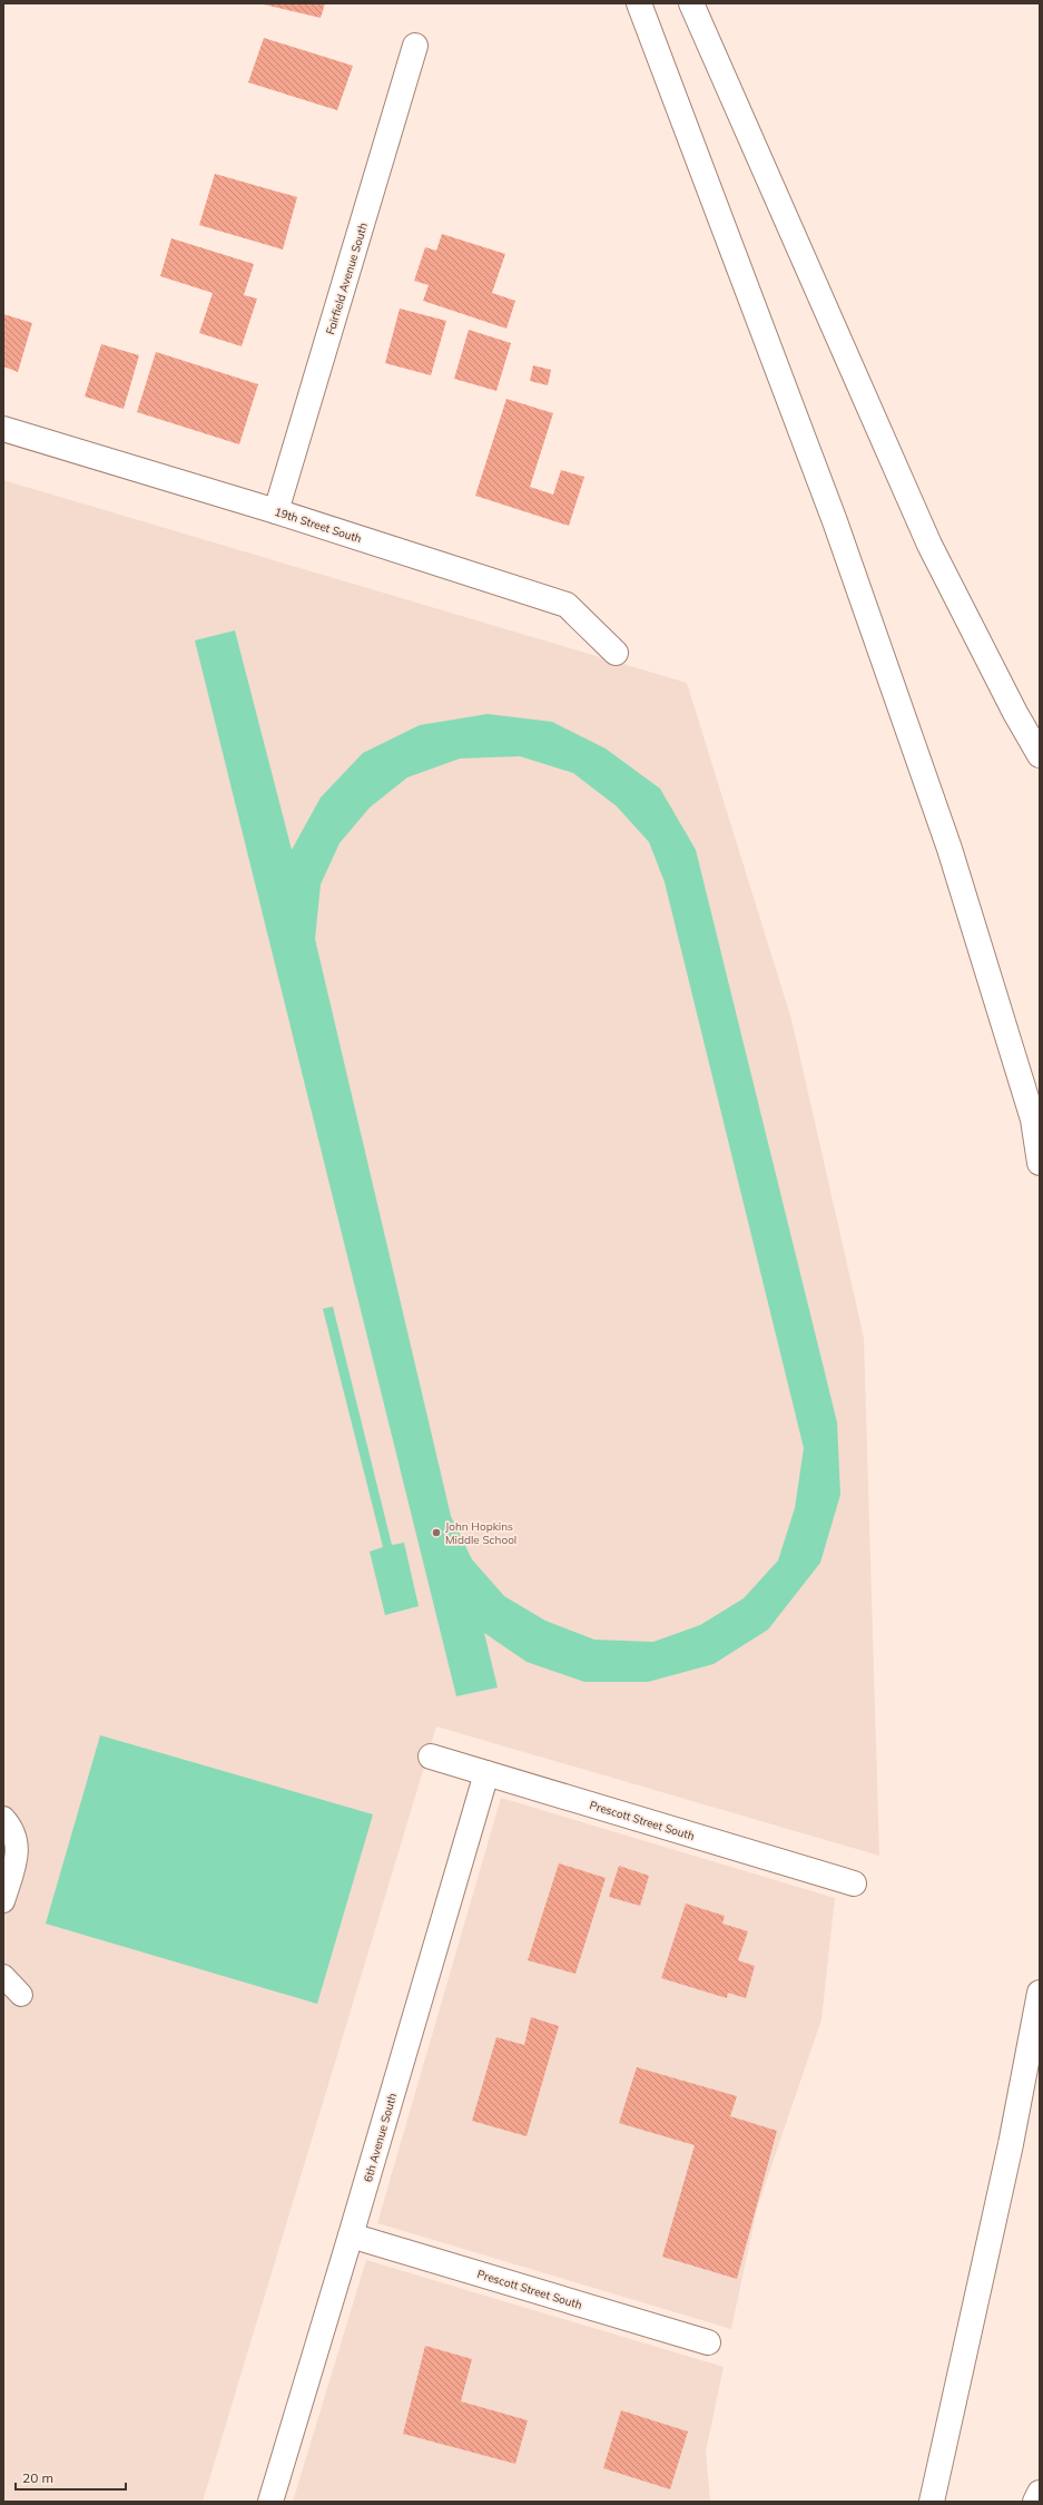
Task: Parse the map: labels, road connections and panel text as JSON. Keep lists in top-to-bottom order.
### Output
{
  "streets": {
    "main road": [
      "Fairfield Avenue South",
      "19th Street South",
      "Prescott Street South",
      "6th Avenue South"
    ]
  },
  "crossings": [
    ["Fairfield Avenue South", "19th Street South"],
    ["Prescott Street South", "6th Avenue South"]
  ],
  "places": ["John Hopkins Middle School"],
  "scale_bar": "20 m"
}
